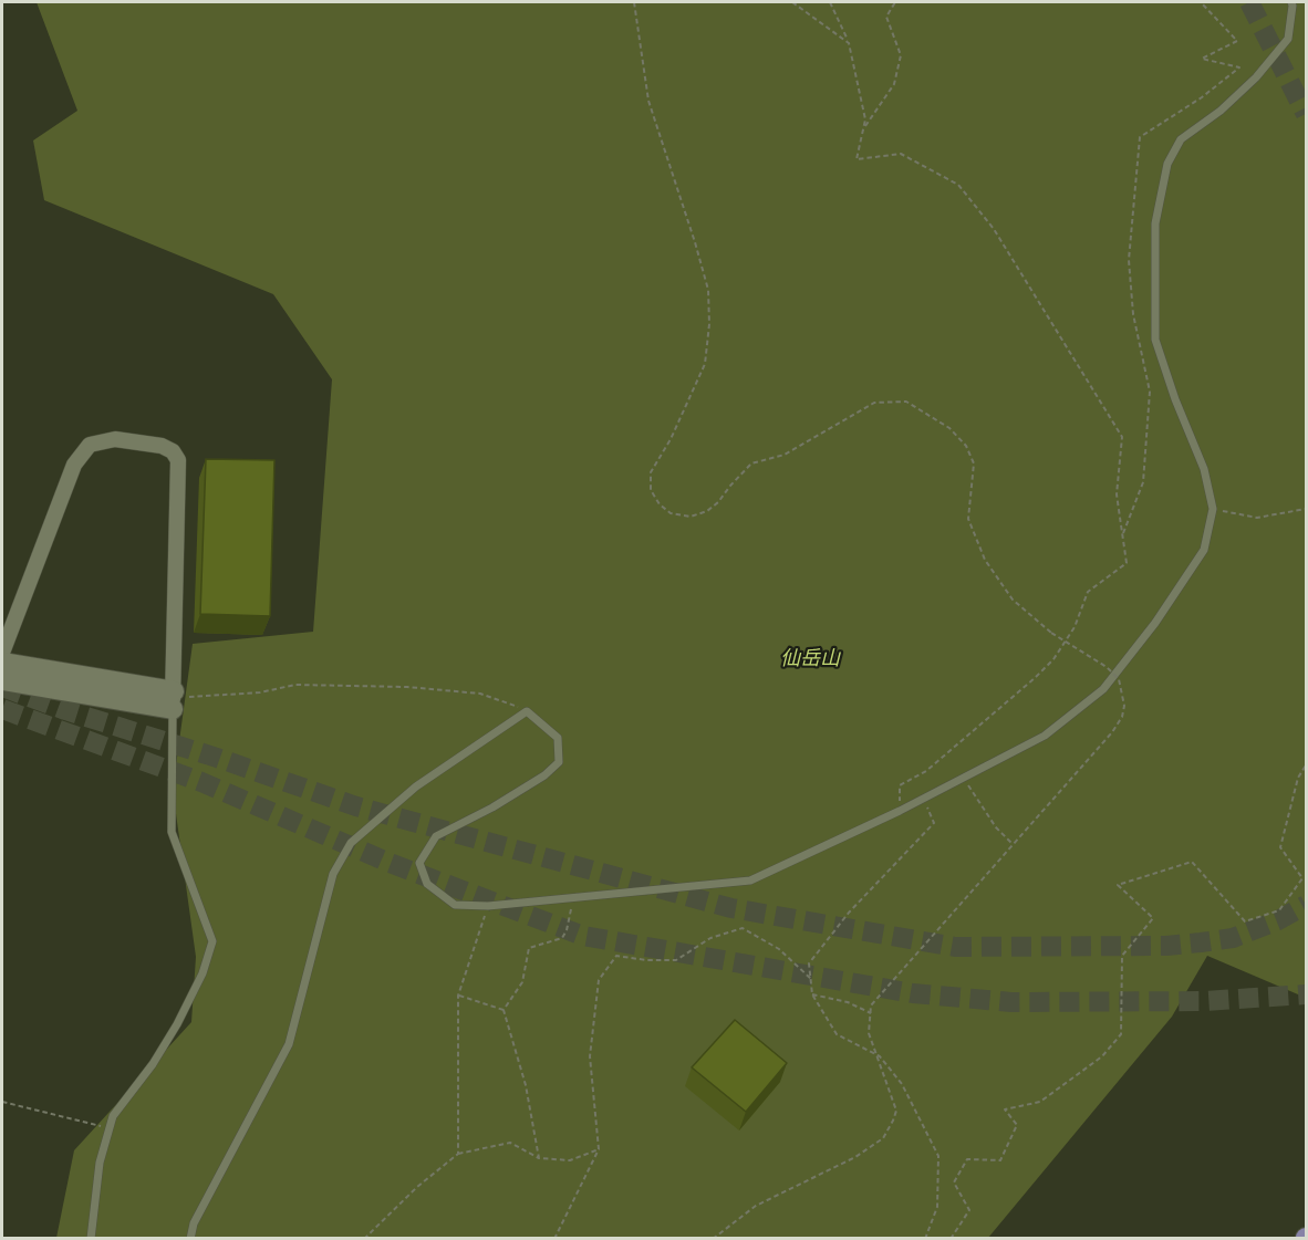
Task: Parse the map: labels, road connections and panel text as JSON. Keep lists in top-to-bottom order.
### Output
{
  "parks": ["仙岳山"]
}
